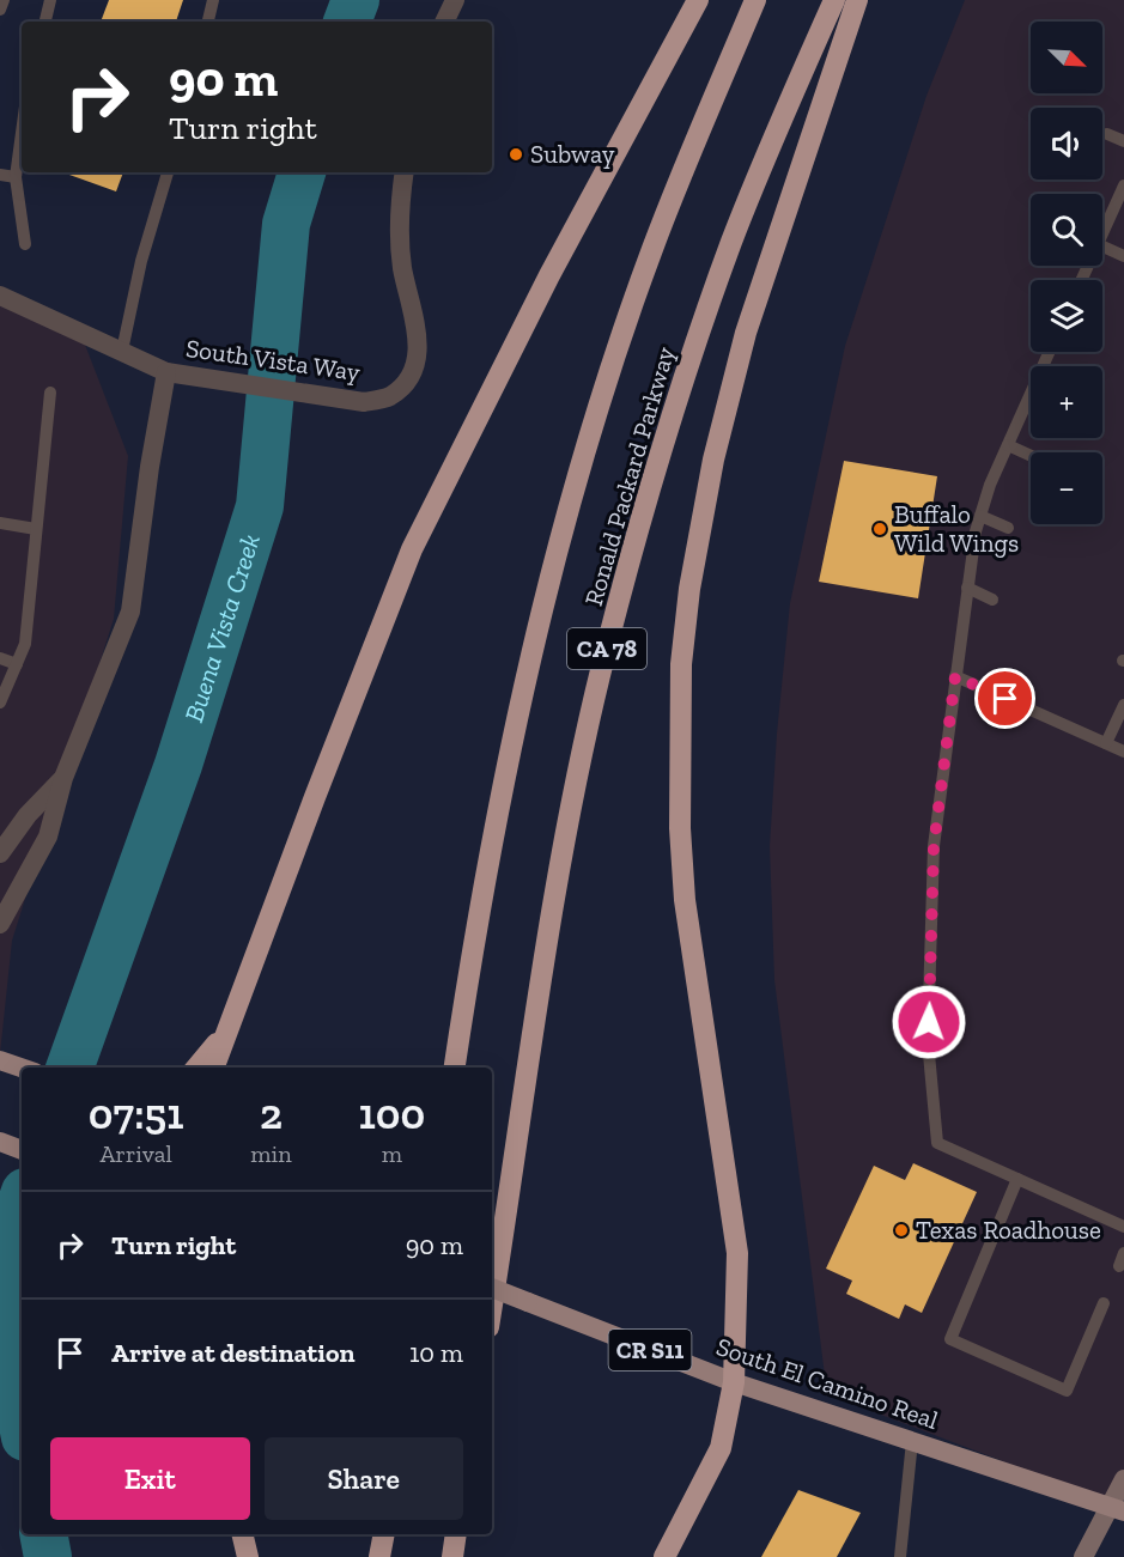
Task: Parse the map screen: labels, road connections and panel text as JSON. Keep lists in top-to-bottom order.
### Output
{
  "streets": {
    "highway": ["Ronald Packard Parkway", "CA 78"],
    "main road": ["CR S11", "South El Camino Real"],
    "street": ["South Vista Way"]
  },
  "water": ["Buena Vista Creek"],
  "places": ["Subway", "Buffalo Wild Wings", "Texas Roadhouse"],
  "north": "bottom right",
  "page": {
    "map_buttons": ["+", "−"],
    "turn": ["90 m", "Turn right"],
    "eta": [
      "07:51",
      "Arrival",
      "2",
      "min",
      "100",
      "m"
    ],
    "list": [
      {
        "name": "Turn right",
        "value": "90 m"
      },
      {
        "name": "Arrive at destination",
        "value": "10 m"
      }
    ],
    "buttons": ["Exit", "Share"]
  }
}
